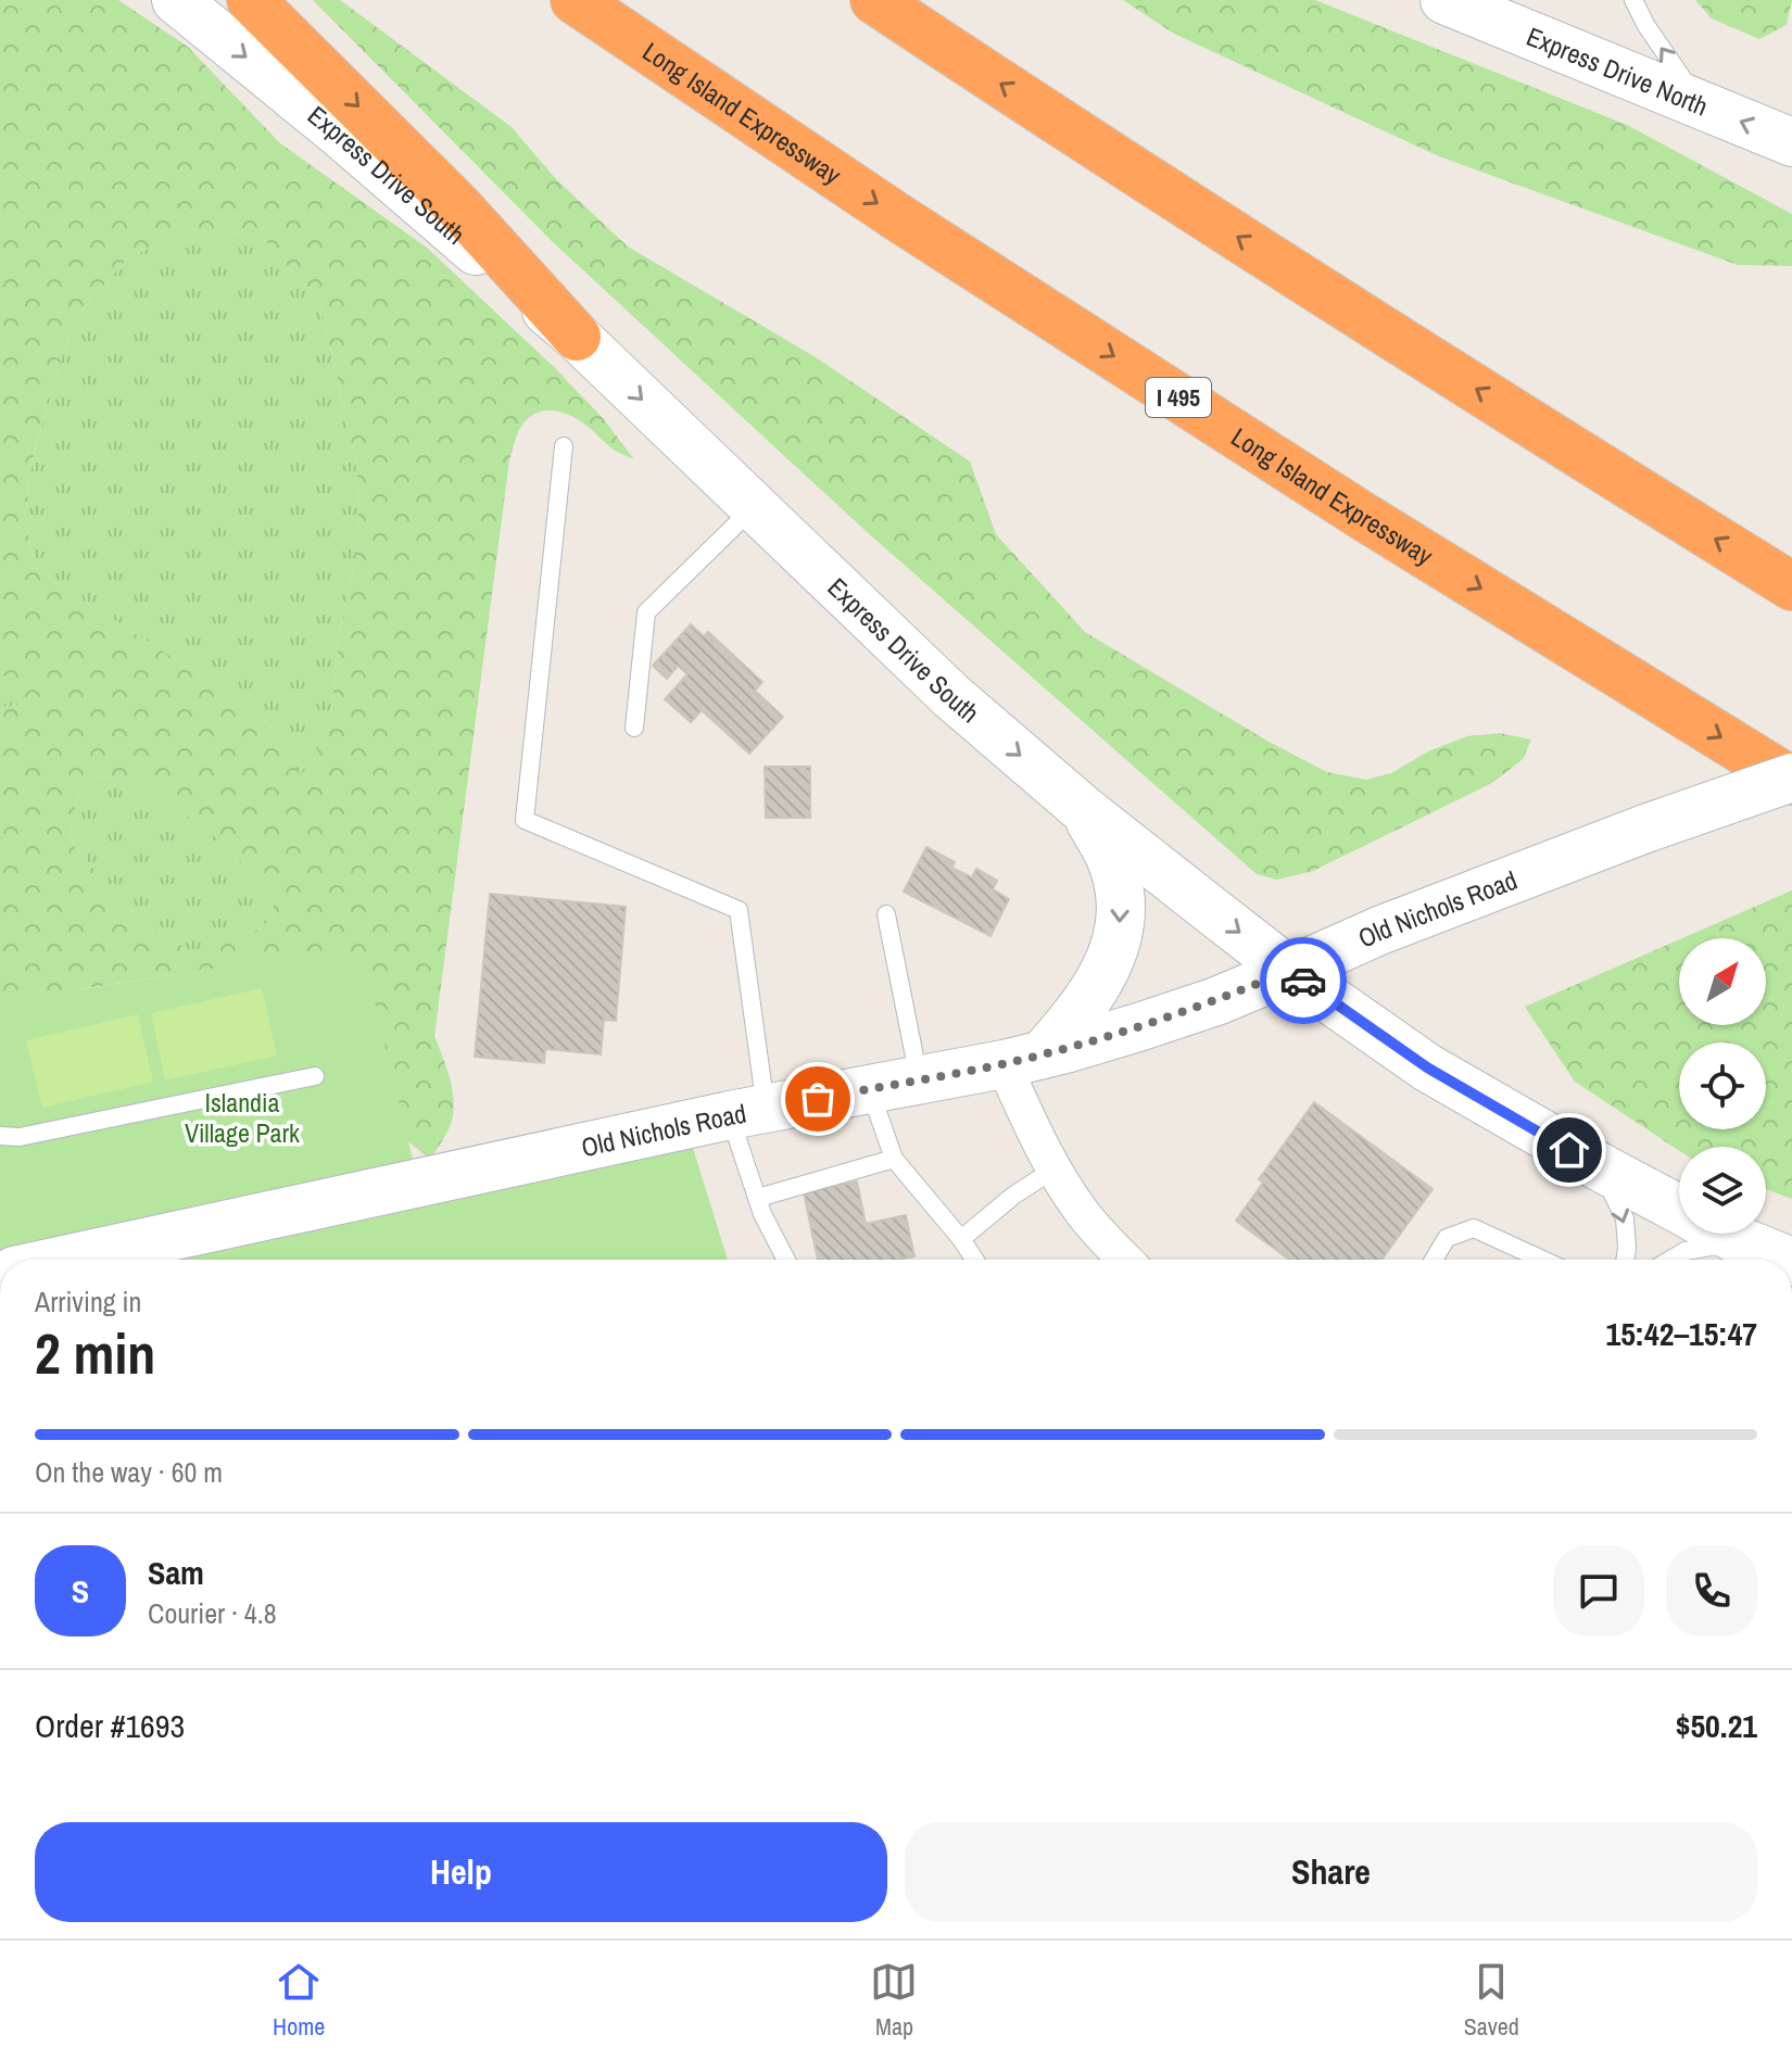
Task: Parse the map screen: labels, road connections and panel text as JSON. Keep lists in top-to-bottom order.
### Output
{
  "streets": {
    "highway": ["Long Island Expressway", "I 495"],
    "main road": ["Express Drive North", "Express Drive South", "Old Nichols Road"]
  },
  "crossings": [
    ["Long Island Expressway", "Old Nichols Road"],
    ["Express Drive South", "Old Nichols Road"]
  ],
  "one_way": ["Express Drive South"],
  "parks": ["Islandia Village Park"],
  "north": "top right",
  "page": {
    "heading": ["2 min", "Arriving in", "15:42–15:47"],
    "panel": [
      "Sam",
      "Courier · 4.8",
      "Order #1693",
      "$50.21"
    ],
    "bar": "On the way · 60 m",
    "round": "S",
    "buttons": ["Help", "Share"],
    "tabs": ["Home", "Map", "Saved"]
  }
}
